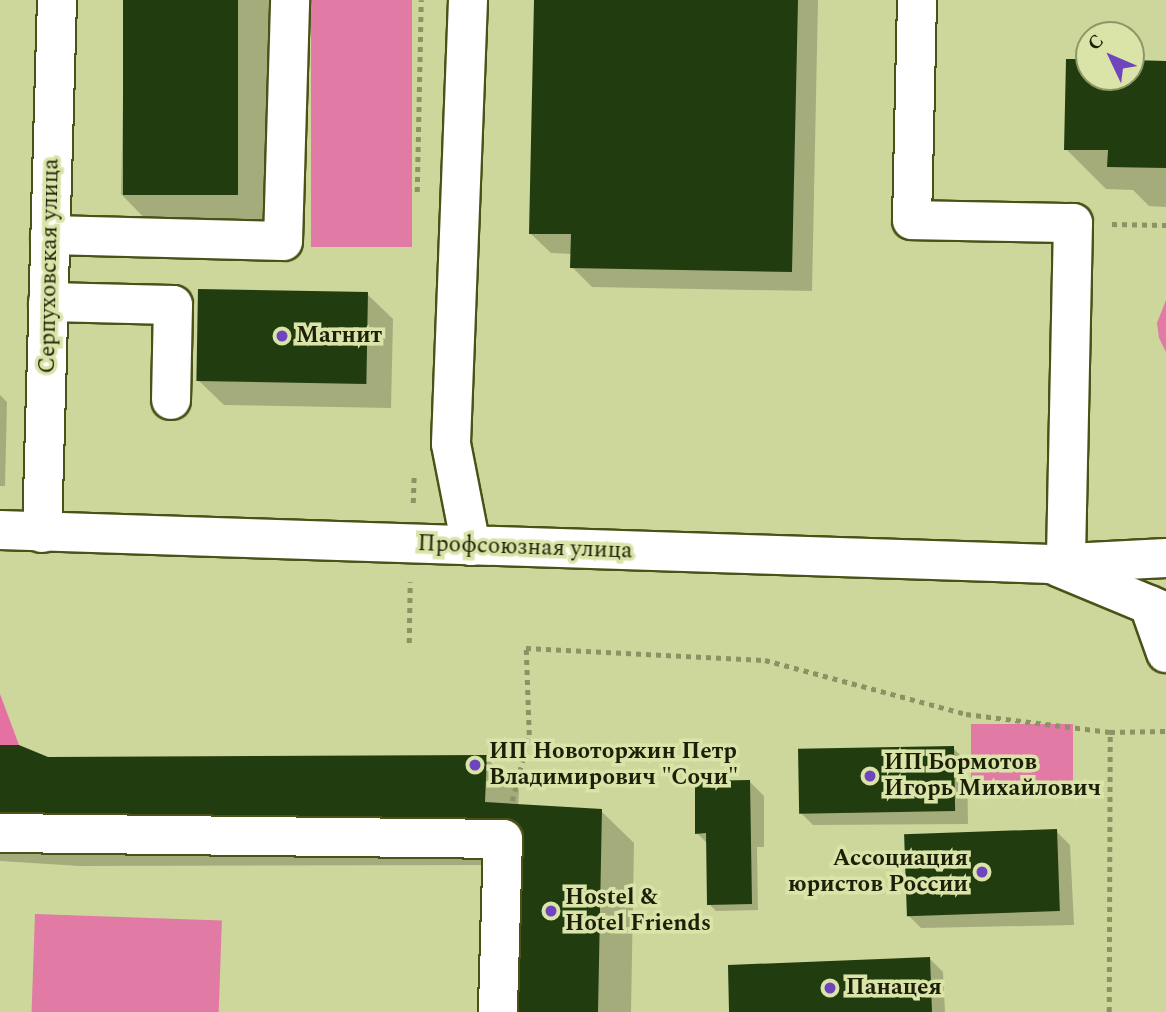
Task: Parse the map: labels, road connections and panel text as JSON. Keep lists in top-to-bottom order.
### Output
{
  "streets": {
    "main road": ["Серпуховская улица", "Профсоюзная улица"]
  },
  "crossings": [
    ["Серпуховская улица", "Профсоюзная улица"]
  ],
  "places": [
    "Магнит",
    "ИП Новоторжин Петр Владимирович \"Сочи\"",
    "ИП Бормотов Игорь Михайлович",
    "Ассоциация юристов России",
    "Hostel & Hotel Friends",
    "Панацея"
  ],
  "north": "top left"
}
